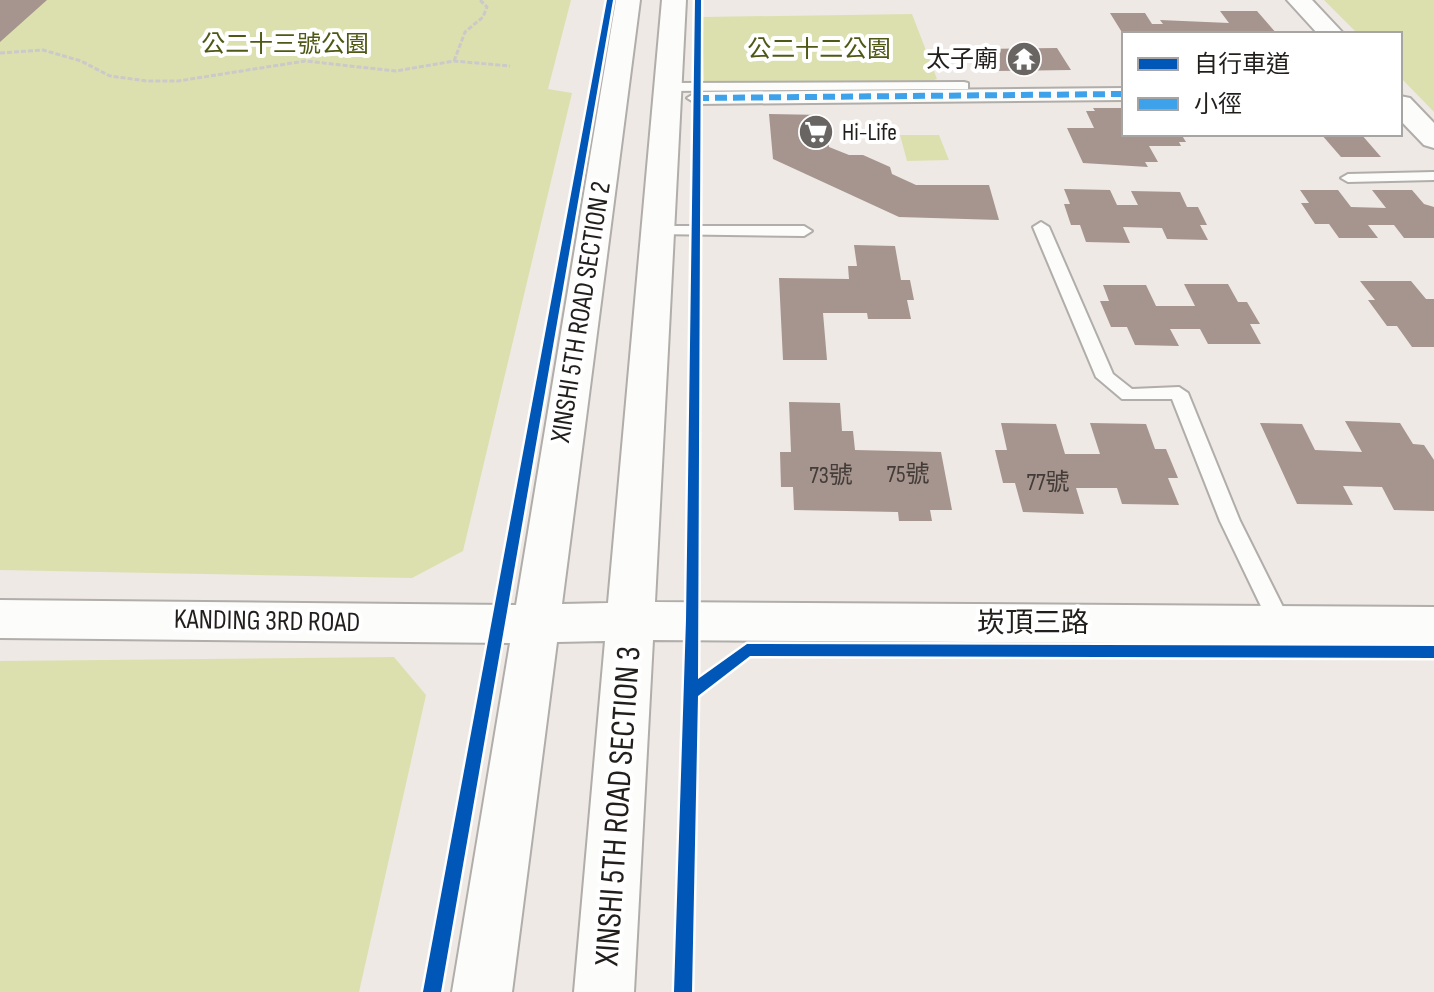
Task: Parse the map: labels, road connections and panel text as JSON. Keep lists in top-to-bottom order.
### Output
{
  "streets": {
    "street": [
      "XINSHI 5TH ROAD SECTION 2",
      "KANDING 3RD ROAD",
      "崁頂三路",
      "XINSHI 5TH ROAD SECTION 3"
    ]
  },
  "crossings": [
    ["XINSHI 5TH ROAD SECTION 2", "KANDING 3RD ROAD"],
    ["KANDING 3RD ROAD", "崁頂三路"],
    ["KANDING 3RD ROAD", "XINSHI 5TH ROAD SECTION 3"],
    ["崁頂三路", "XINSHI 5TH ROAD SECTION 3"]
  ],
  "parks": ["公二十三號公園", "公二十二公園"],
  "places": {
    "temple": ["太子廟"],
    "supermarket": ["Hi-Life"]
  },
  "house_numbers": ["75號", "73號", "77號"],
  "legend": ["自行車道", "小徑"]
}
